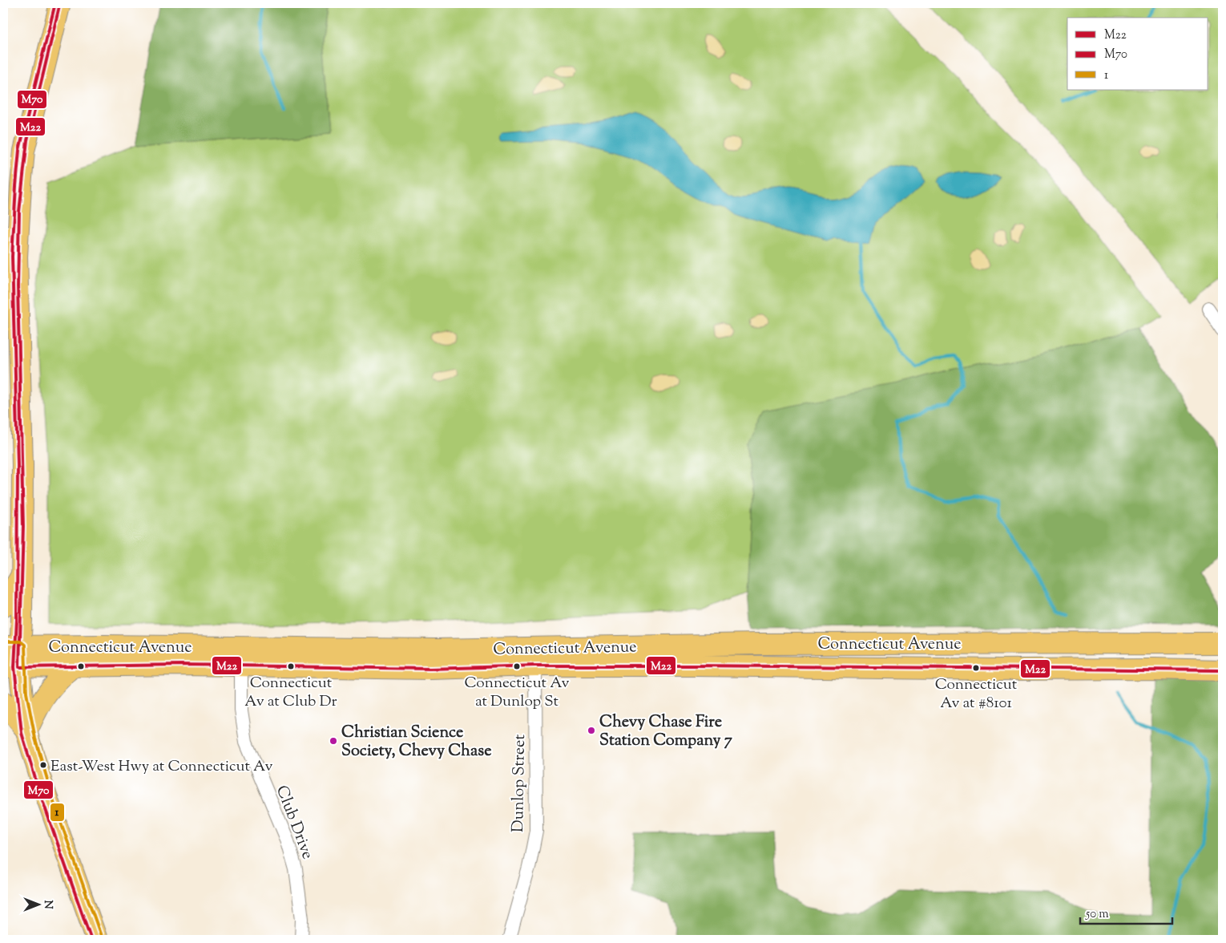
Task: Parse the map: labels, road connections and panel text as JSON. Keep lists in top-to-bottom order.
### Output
{
  "streets": {
    "main road": ["Connecticut Avenue"],
    "street": ["Dunlop Street", "Club Drive"]
  },
  "crossings": [
    ["Connecticut Avenue", "Dunlop Street"],
    ["Connecticut Avenue", "Club Drive"]
  ],
  "places": [
    "Connecticut Av at Club Dr",
    "Connecticut Av at Dunlop St",
    "Connecticut Av at #8101",
    "Chevy Chase Fire Station Company 7",
    "Christian Science Society, Chevy Chase",
    "East-West Hwy at Connecticut Av"
  ],
  "lines": ["transit line M22", "transit line M70", "transit line 1"],
  "legend": ["M22", "M70", "1"],
  "scale_bar": "50 m",
  "north": "right"
}
